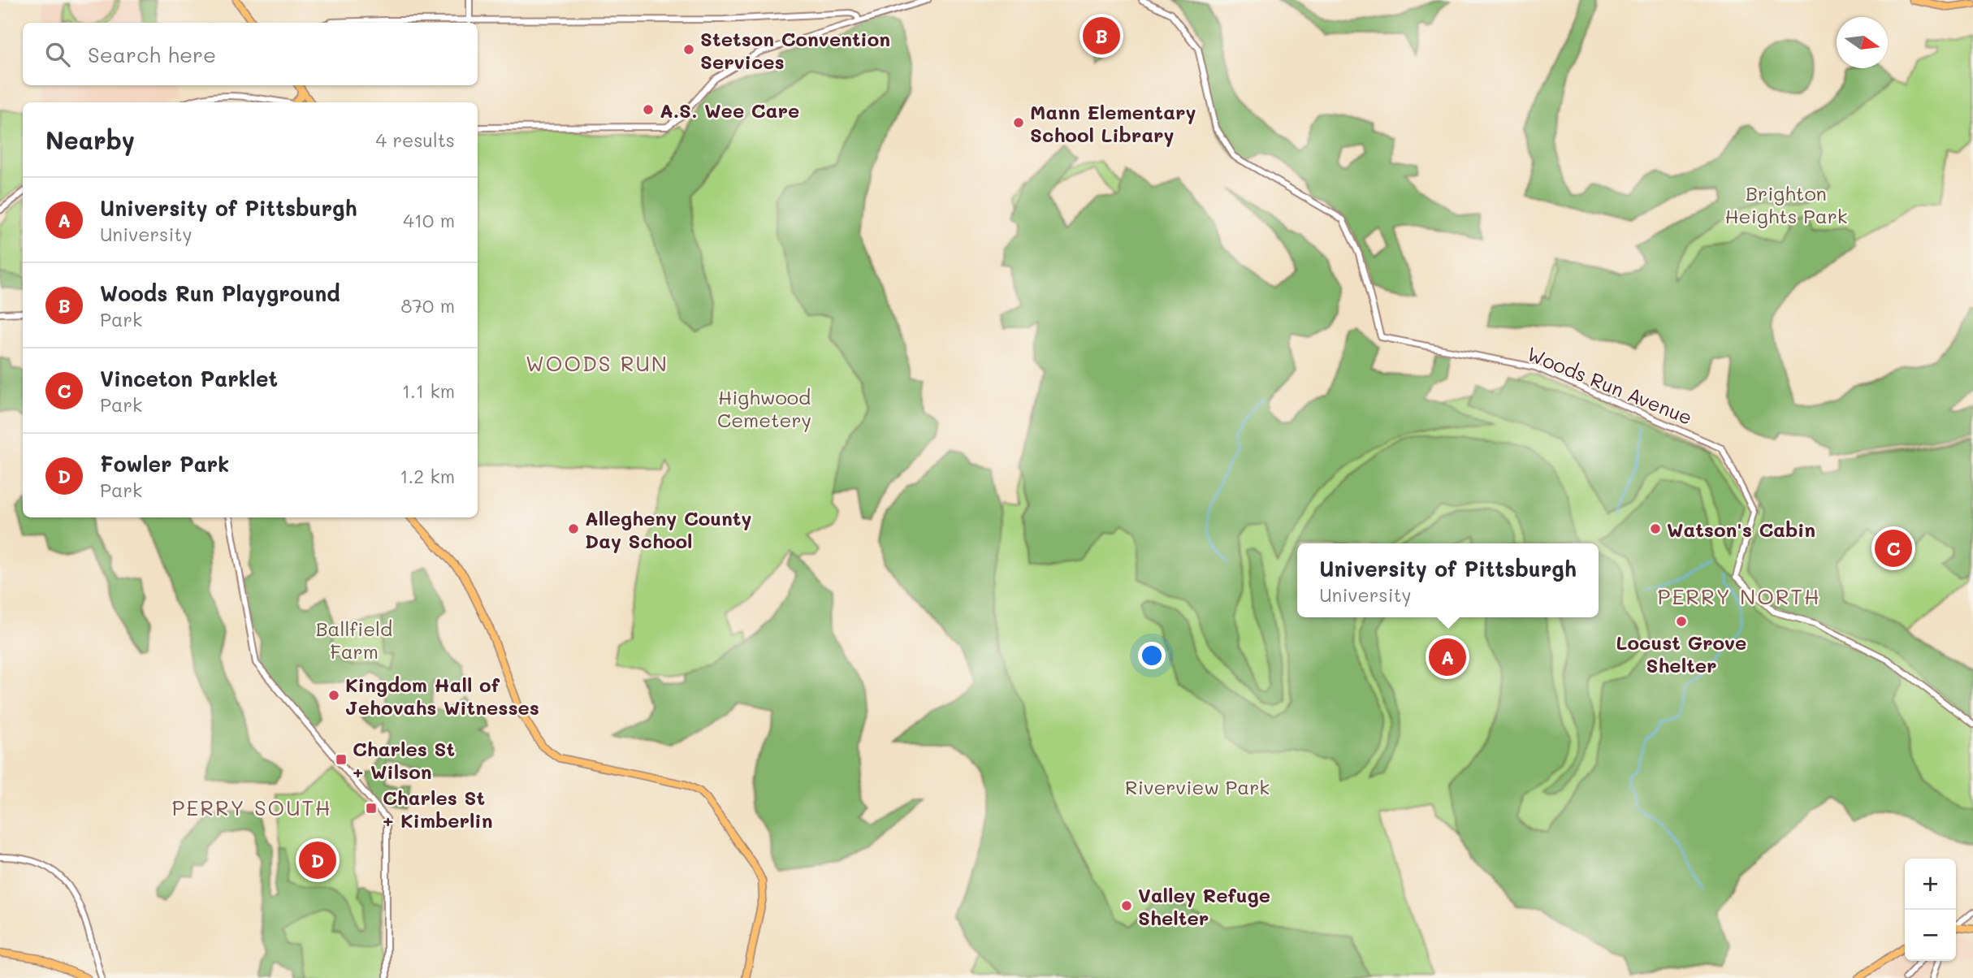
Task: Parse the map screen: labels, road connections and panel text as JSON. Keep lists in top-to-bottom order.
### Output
{
  "streets": {
    "street": ["Woods Run Avenue"]
  },
  "districts": ["WOODS RUN", "PERRY NORTH", "PERRY SOUTH"],
  "parks": [
    "Brighton Heights Park",
    "Highwood Cemetery",
    "Ballfield Farm",
    "Riverview Park"
  ],
  "places": {
    "other": [
      "Stetson Convention Services",
      "A.S. Wee Care",
      "Mann Elementary School Library",
      "Allegheny County Day School",
      "Watson's Cabin",
      "Locust Grove Shelter",
      "Kingdom Hall of Jehovahs Witnesses",
      "Valley Refuge Shelter"
    ],
    "transit": ["Charles St + Wilson", "Charles St + Kimberlin"]
  },
  "north": "right",
  "page": {
    "pins": [
      "B",
      "C",
      "A",
      "D"
    ],
    "search": "Search here",
    "heading": ["Nearby", "4 results"],
    "list": [
      {
        "mark": "A",
        "name": "University of Pittsburgh",
        "note": "University",
        "value": "410 m"
      },
      {
        "mark": "B",
        "name": "Woods Run Playground",
        "note": "Park",
        "value": "870 m"
      },
      {
        "mark": "C",
        "name": "Vinceton Parklet",
        "note": "Park",
        "value": "1.1 km"
      },
      {
        "mark": "D",
        "name": "Fowler Park",
        "note": "Park",
        "value": "1.2 km"
      }
    ],
    "popup": ["University of Pittsburgh", "University"],
    "map_buttons": ["+", "−"]
  }
}
